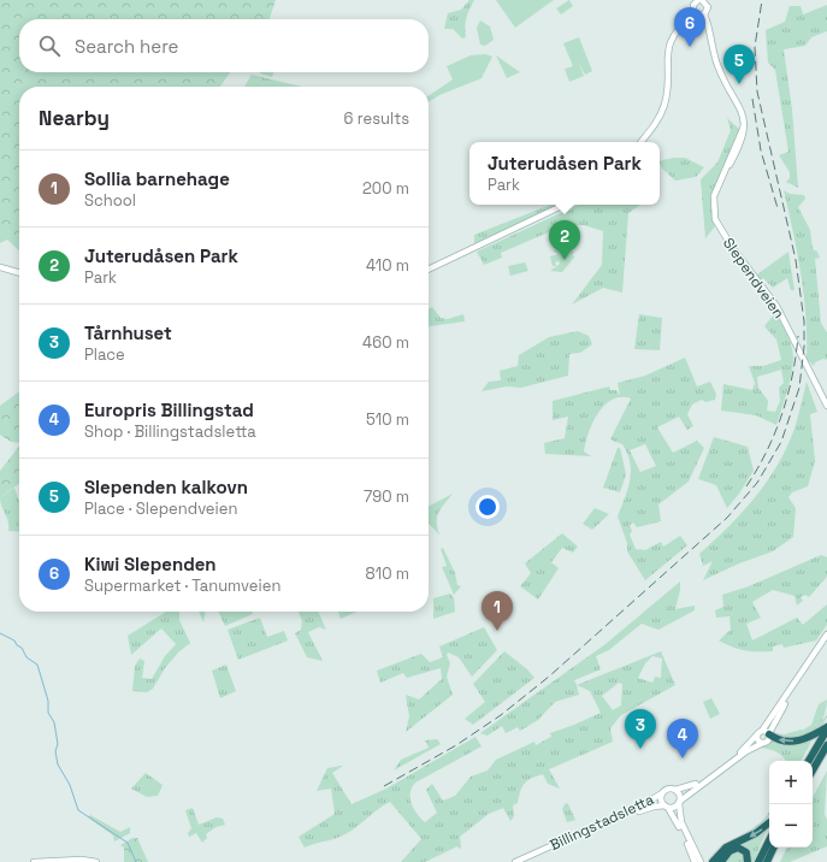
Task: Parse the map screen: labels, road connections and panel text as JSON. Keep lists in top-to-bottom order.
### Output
{
  "streets": {
    "main road": ["Slependveien", "Billingstadsletta"]
  },
  "page": {
    "pins": [
      "6",
      "5",
      "2",
      "1",
      "3",
      "4"
    ],
    "search": "Search here",
    "heading": ["Nearby", "6 results"],
    "popup": ["Juterudåsen Park", "Park"],
    "list": [
      {
        "mark": "1",
        "name": "Sollia barnehage",
        "note": "School",
        "value": "200 m"
      },
      {
        "mark": "2",
        "name": "Juterudåsen Park",
        "note": "Park",
        "value": "410 m"
      },
      {
        "mark": "3",
        "name": "Tårnhuset",
        "note": "Place",
        "value": "460 m"
      },
      {
        "mark": "4",
        "name": "Europris Billingstad",
        "note": "Shop · Billingstadsletta",
        "value": "510 m"
      },
      {
        "mark": "5",
        "name": "Slependen kalkovn",
        "note": "Place · Slependveien",
        "value": "790 m"
      },
      {
        "mark": "6",
        "name": "Kiwi Slependen",
        "note": "Supermarket · Tanumveien",
        "value": "810 m"
      }
    ],
    "map_buttons": ["+", "−"]
  }
}
